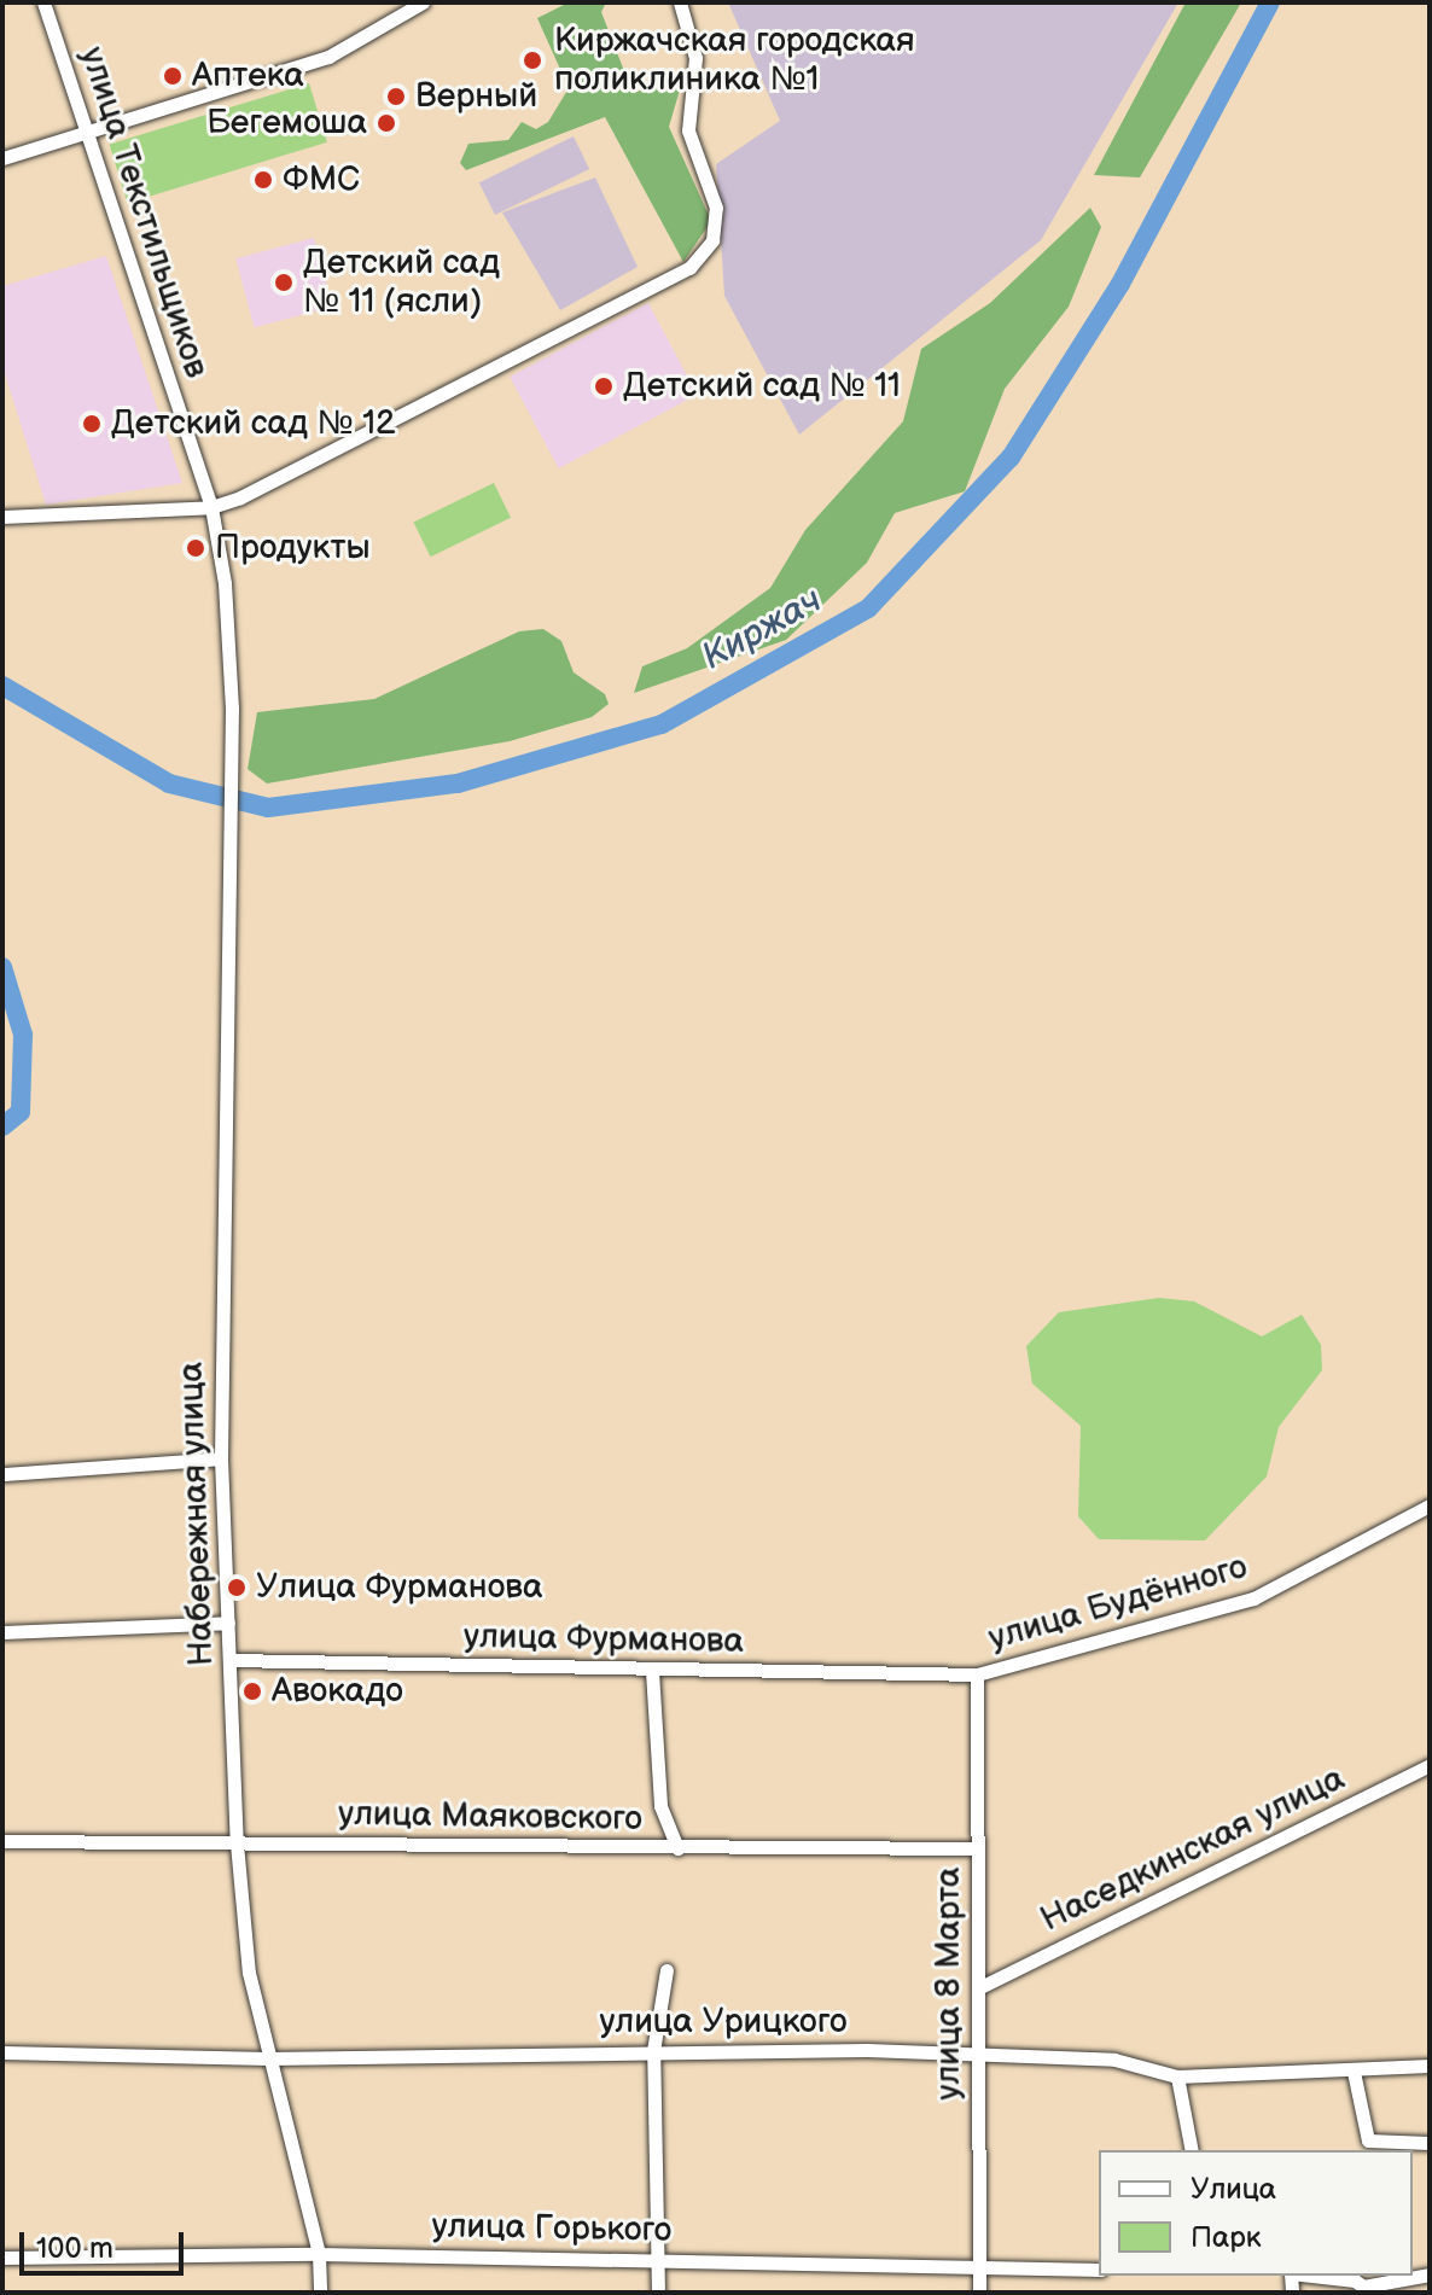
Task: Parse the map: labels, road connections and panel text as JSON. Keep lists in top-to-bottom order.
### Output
{
  "streets": {
    "street": [
      "улица Текстильщиков",
      "Набережная улица",
      "улица Будённого",
      "улица Фурманова",
      "улица Маяковского",
      "Наседкинская улица",
      "улица 8 Марта",
      "улица Урицкого",
      "улица Горького"
    ]
  },
  "crossings": [
    ["улица Текстильщиков", "Набережная улица"],
    ["Набережная улица", "улица Фурманова"],
    ["Набережная улица", "улица Маяковского"],
    ["Набережная улица", "улица Урицкого"],
    ["Набережная улица", "улица Горького"],
    ["улица Будённого", "улица Фурманова"],
    ["улица Будённого", "улица 8 Марта"],
    ["улица Фурманова", "улица 8 Марта"],
    ["улица Маяковского", "улица 8 Марта"],
    ["Наседкинская улица", "улица 8 Марта"],
    ["улица 8 Марта", "улица Урицкого"],
    ["улица 8 Марта", "улица Горького"]
  ],
  "water": ["Киржач"],
  "places": [
    "Киржачская городская поликлиника №1",
    "Аптека",
    "Верный",
    "Бегемоша",
    "ФМС",
    "Детский сад № 11 (ясли)",
    "Детский сад № 11",
    "Детский сад № 12",
    "Продукты",
    "Улица Фурманова",
    "Авокадо"
  ],
  "legend": ["Улица", "Парк"],
  "scale_bar": "100 m"
}
